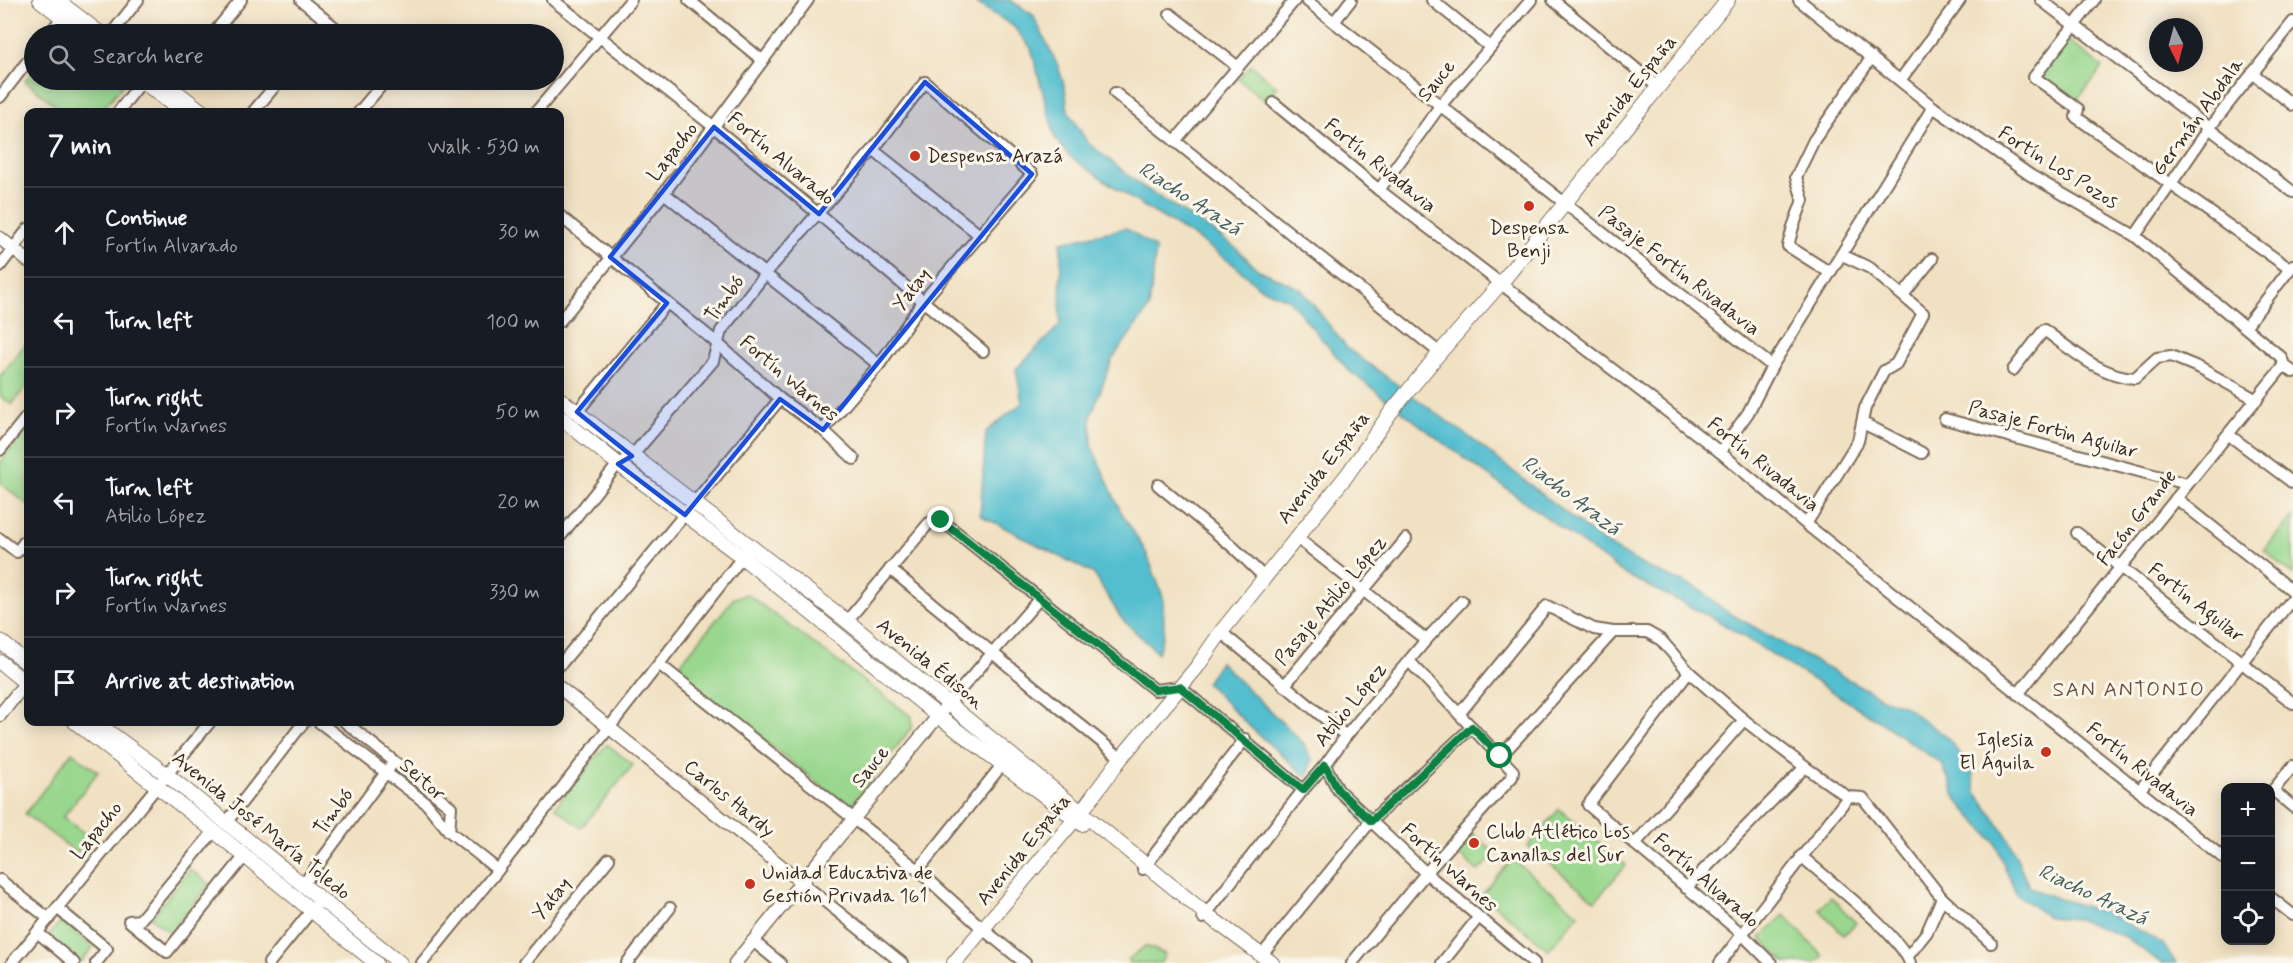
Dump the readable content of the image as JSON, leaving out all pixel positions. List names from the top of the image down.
{
  "streets": {
    "main road": ["Avenida España", "Avenida Édison", "Avenida José María Toledo"],
    "street": [
      "Sauce",
      "Germán Abdala",
      "Lapacho",
      "Fortín Alvarado",
      "Fortín Rivadavia",
      "Fortín Los Pozos",
      "Pasaje Fortín Rivadavia",
      "Yatay",
      "Timbó",
      "Fortín Warnes",
      "Pasaje Fortin Aguilar",
      "Facón Grande",
      "Pasaje Atilio López",
      "Fortín Aguilar",
      "Atilio López",
      "Seitor",
      "Carlos Hardy"
    ]
  },
  "crossings": [
    ["Sauce", "Fortín Rivadavia"],
    ["Sauce", "Pasaje Fortín Rivadavia"],
    ["Sauce", "Avenida Édison"],
    ["Sauce", "Carlos Hardy"],
    ["Avenida España", "Fortín Rivadavia"],
    ["Avenida España", "Pasaje Fortín Rivadavia"],
    ["Avenida España", "Avenida Édison"],
    ["Germán Abdala", "Fortín Los Pozos"],
    ["Lapacho", "Fortín Alvarado"],
    ["Lapacho", "Fortín Warnes"],
    ["Lapacho", "Avenida José María Toledo"],
    ["Fortín Alvarado", "Yatay"],
    ["Fortín Alvarado", "Timbó"],
    ["Fortín Rivadavia", "Facón Grande"],
    ["Fortín Los Pozos", "Facón Grande"],
    ["Yatay", "Timbó"],
    ["Yatay", "Fortín Warnes"],
    ["Timbó", "Fortín Warnes"],
    ["Timbó", "Avenida Édison"],
    ["Timbó", "Seitor"],
    ["Timbó", "Avenida José María Toledo"],
    ["Fortín Warnes", "Atilio López"],
    ["Pasaje Fortin Aguilar", "Facón Grande"],
    ["Facón Grande", "Fortín Aguilar"],
    ["Avenida Édison", "Atilio López"]
  ],
  "districts": ["SAN ANTONIO"],
  "water": ["Riacho Arazá"],
  "places": [
    "Despensa Arazá",
    "Despensa Benji",
    "Iglesia El Águila",
    "Club Atlético Los Canallas del Sur",
    "Unidad Educativa de Gestión Privada 161"
  ],
  "north": "bottom",
  "page": {
    "search": "Search here",
    "heading": ["7 min", "Walk · 530 m"],
    "list": [
      ["Continue", "Fortín Alvarado", "30 m"],
      ["Turn left", "100 m"],
      ["Turn right", "Fortín Warnes", "50 m"],
      ["Turn left", "Atilio López", "20 m"],
      ["Turn right", "Fortín Warnes", "330 m"],
      "Arrive at destination"
    ],
    "map_buttons": ["+", "−"]
  }
}
